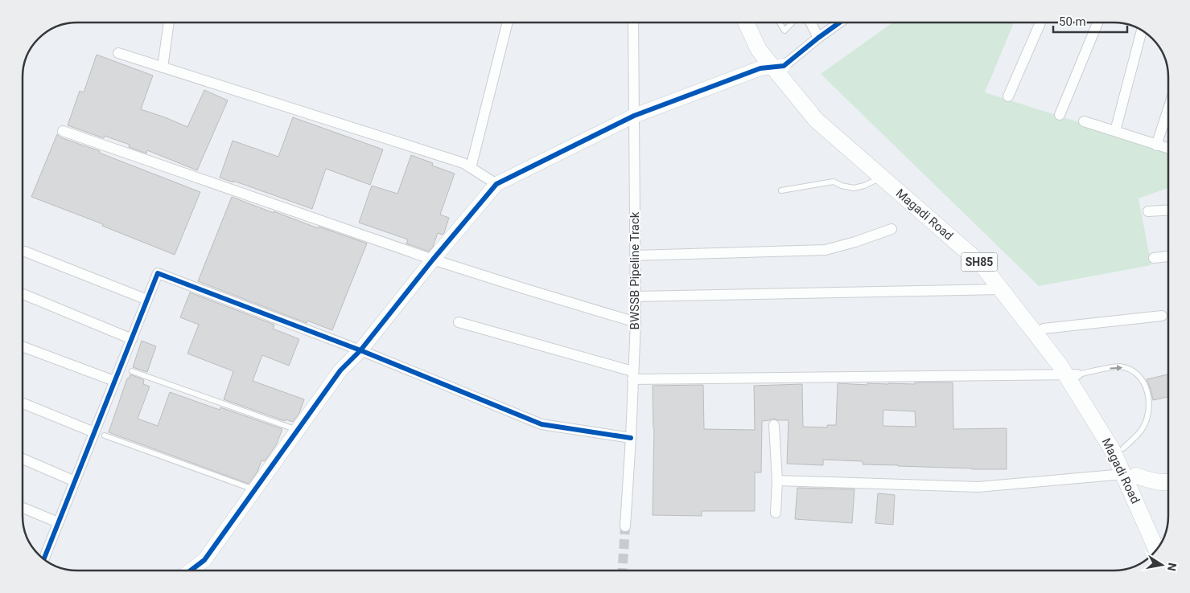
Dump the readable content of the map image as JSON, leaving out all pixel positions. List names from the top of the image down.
{
  "streets": {
    "main road": ["Magadi Road", "SH85"],
    "street": ["BWSSB Pipeline Track"]
  },
  "scale_bar": "50 m",
  "north": "right"
}
